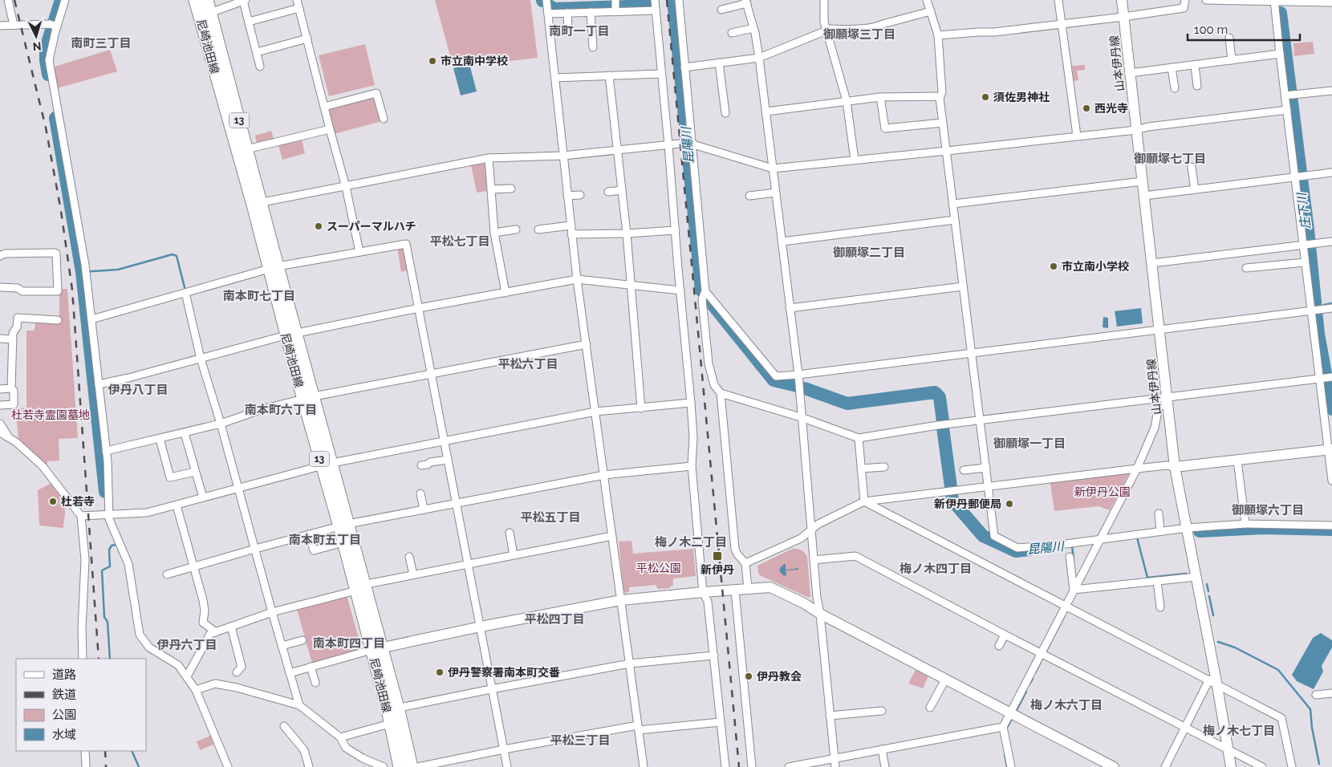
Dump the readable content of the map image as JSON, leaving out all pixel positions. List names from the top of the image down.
{
  "streets": {
    "main road": ["尼崎池田線", "13"],
    "street": ["山本伊丹線"]
  },
  "districts": [
    "南町一丁目",
    "御願塚三丁目",
    "南町三丁目",
    "御願塚七丁目",
    "平松七丁目",
    "御願塚二丁目",
    "南本町七丁目",
    "平松六丁目",
    "伊丹八丁目",
    "南本町六丁目",
    "御願塚一丁目",
    "御願塚六丁目",
    "平松五丁目",
    "南本町五丁目",
    "梅ノ木二丁目",
    "梅ノ木四丁目",
    "平松四丁目",
    "南本町四丁目",
    "伊丹六丁目",
    "梅ノ木六丁目",
    "梅ノ木七丁目",
    "平松三丁目"
  ],
  "water": ["昆陽川", "庄下川"],
  "parks": ["杜若寺霊園墓地", "新伊丹公園", "平松公園"],
  "places": {
    "other": [
      "市立南中学校",
      "須佐男神社",
      "西光寺",
      "スーパーマルハチ",
      "市立南小学校",
      "杜若寺",
      "新伊丹郵便局",
      "伊丹警察署南本町交番",
      "伊丹教会"
    ],
    "transit": ["新伊丹"]
  },
  "legend": [
    "道路",
    "鉄道",
    "公園",
    "水域"
  ],
  "scale_bar": "100 m",
  "north": "bottom"
}
